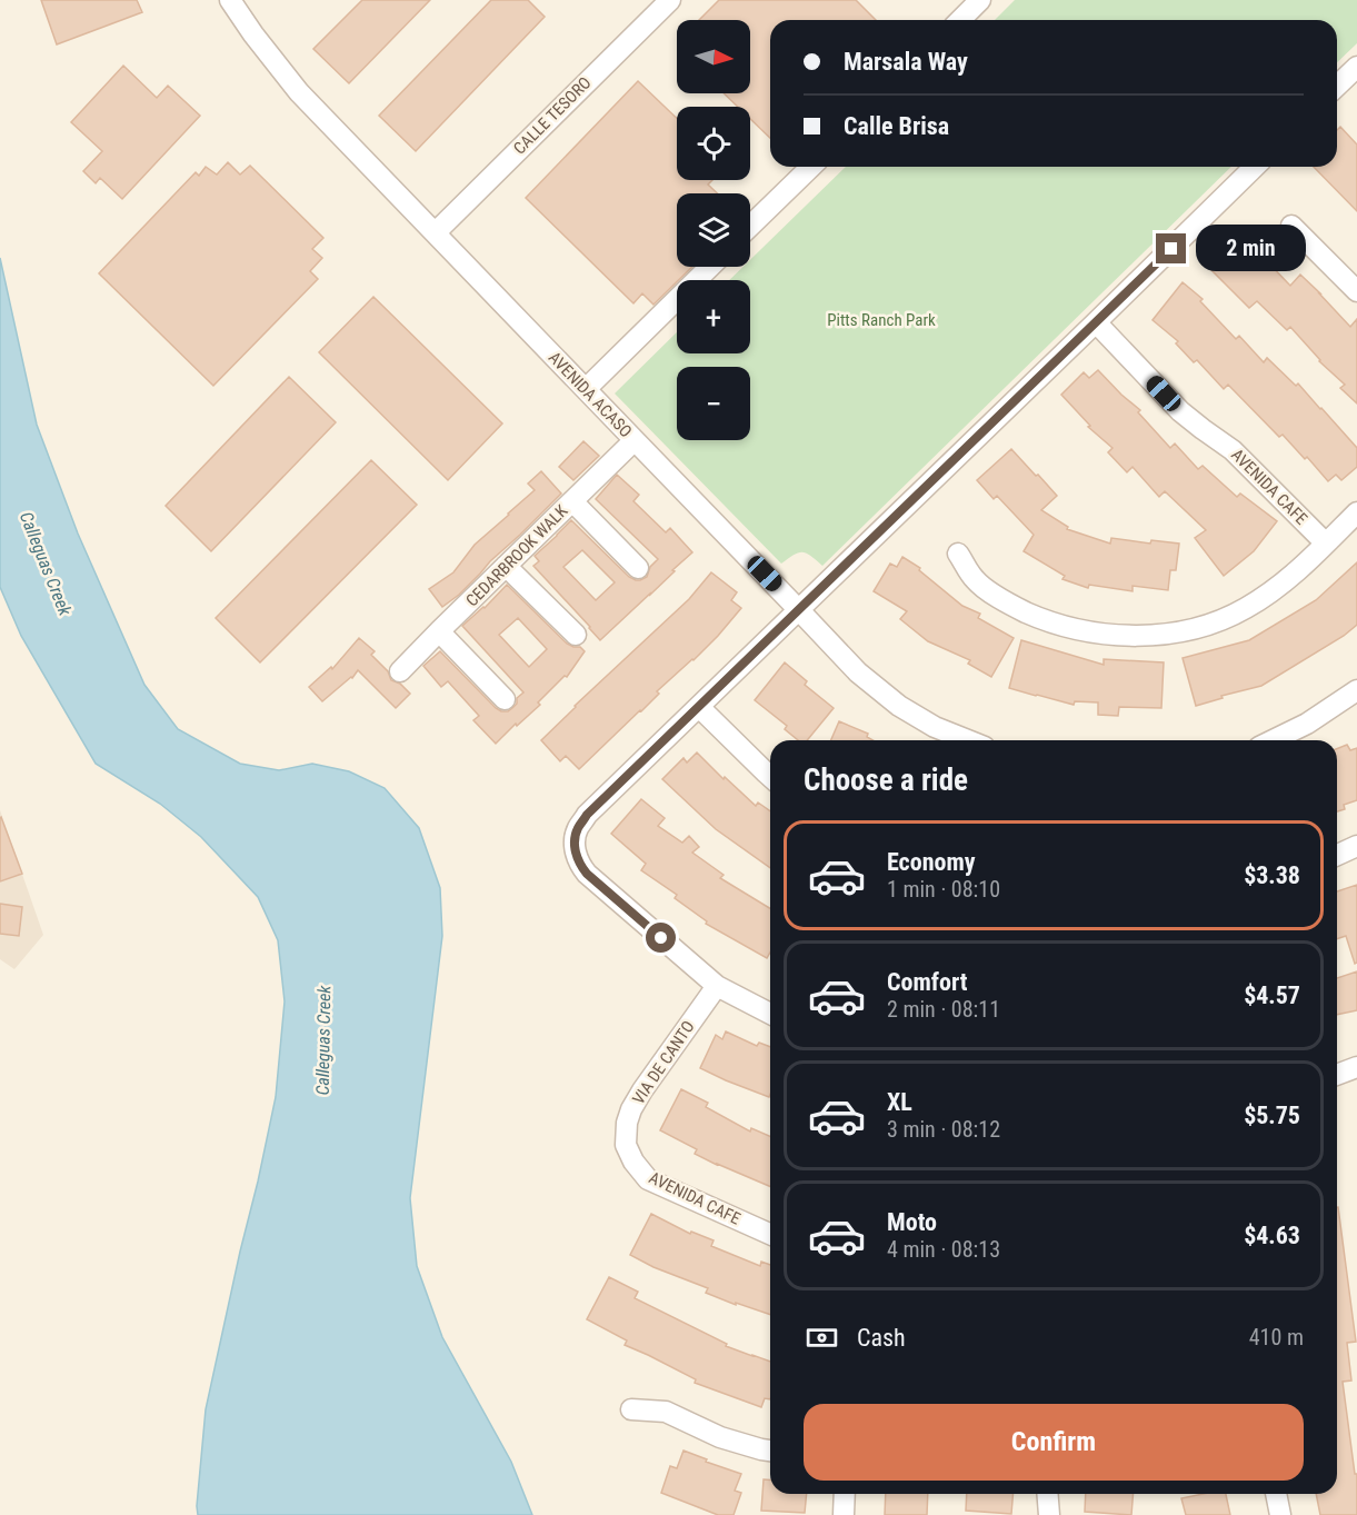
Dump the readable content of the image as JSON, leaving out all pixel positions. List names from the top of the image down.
{
  "streets": {
    "street": [
      "CALLE TESORO",
      "AVENIDA ACASO",
      "AVENIDA CAFE",
      "CEDARBROOK WALK",
      "VIA DE CANTO"
    ]
  },
  "crossings": [
    ["CALLE TESORO", "AVENIDA ACASO"],
    ["AVENIDA ACASO", "CEDARBROOK WALK"],
    ["AVENIDA CAFE", "VIA DE CANTO"]
  ],
  "water": ["Calleguas Creek"],
  "parks": ["Pitts Ranch Park"],
  "north": "right",
  "page": {
    "map_buttons": ["+", "−"],
    "banner": ["Marsala Way", "Calle Brisa"],
    "bubble": "2 min",
    "heading": "Choose a ride",
    "list": [
      {
        "name": "Economy",
        "note": "1 min · 08:10",
        "value": "$3.38"
      },
      {
        "name": "Comfort",
        "note": "2 min · 08:11",
        "value": "$4.57"
      },
      {
        "name": "XL",
        "note": "3 min · 08:12",
        "value": "$5.75"
      },
      {
        "name": "Moto",
        "note": "4 min · 08:13",
        "value": "$4.63"
      }
    ],
    "pay": ["Cash", "410 m"],
    "buttons": "Confirm"
  }
}
